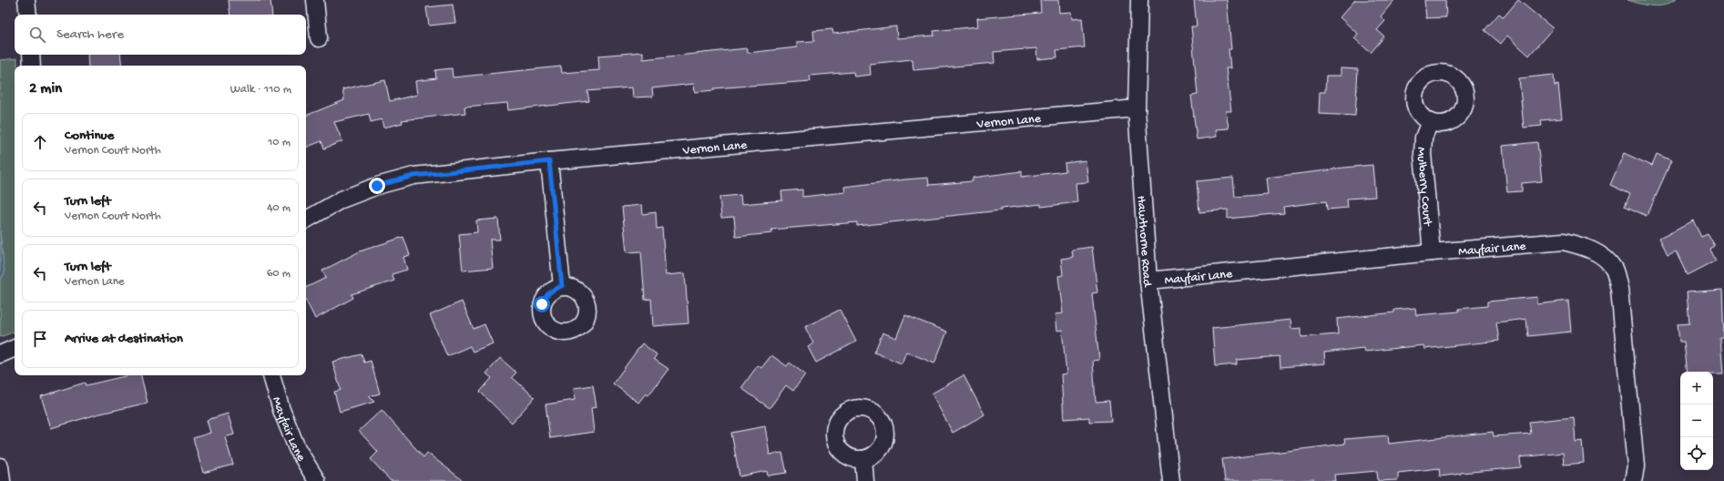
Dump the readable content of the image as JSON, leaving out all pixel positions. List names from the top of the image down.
{
  "streets": {
    "street": [
      "Vernon Lane",
      "Mulberry Court",
      "Hawthorne Road",
      "Mayfair Lane"
    ]
  },
  "crossings": [
    ["Vernon Lane", "Hawthorne Road"],
    ["Mulberry Court", "Mayfair Lane"],
    ["Hawthorne Road", "Mayfair Lane"]
  ],
  "page": {
    "search": "Search here",
    "heading": ["2 min", "Walk · 110 m"],
    "list": [
      ["Continue", "Vernon Court North", "10 m"],
      ["Turn left", "Vernon Court North", "40 m"],
      ["Turn left", "Vernon Lane", "60 m"],
      "Arrive at destination"
    ],
    "map_buttons": ["+", "−"]
  }
}
